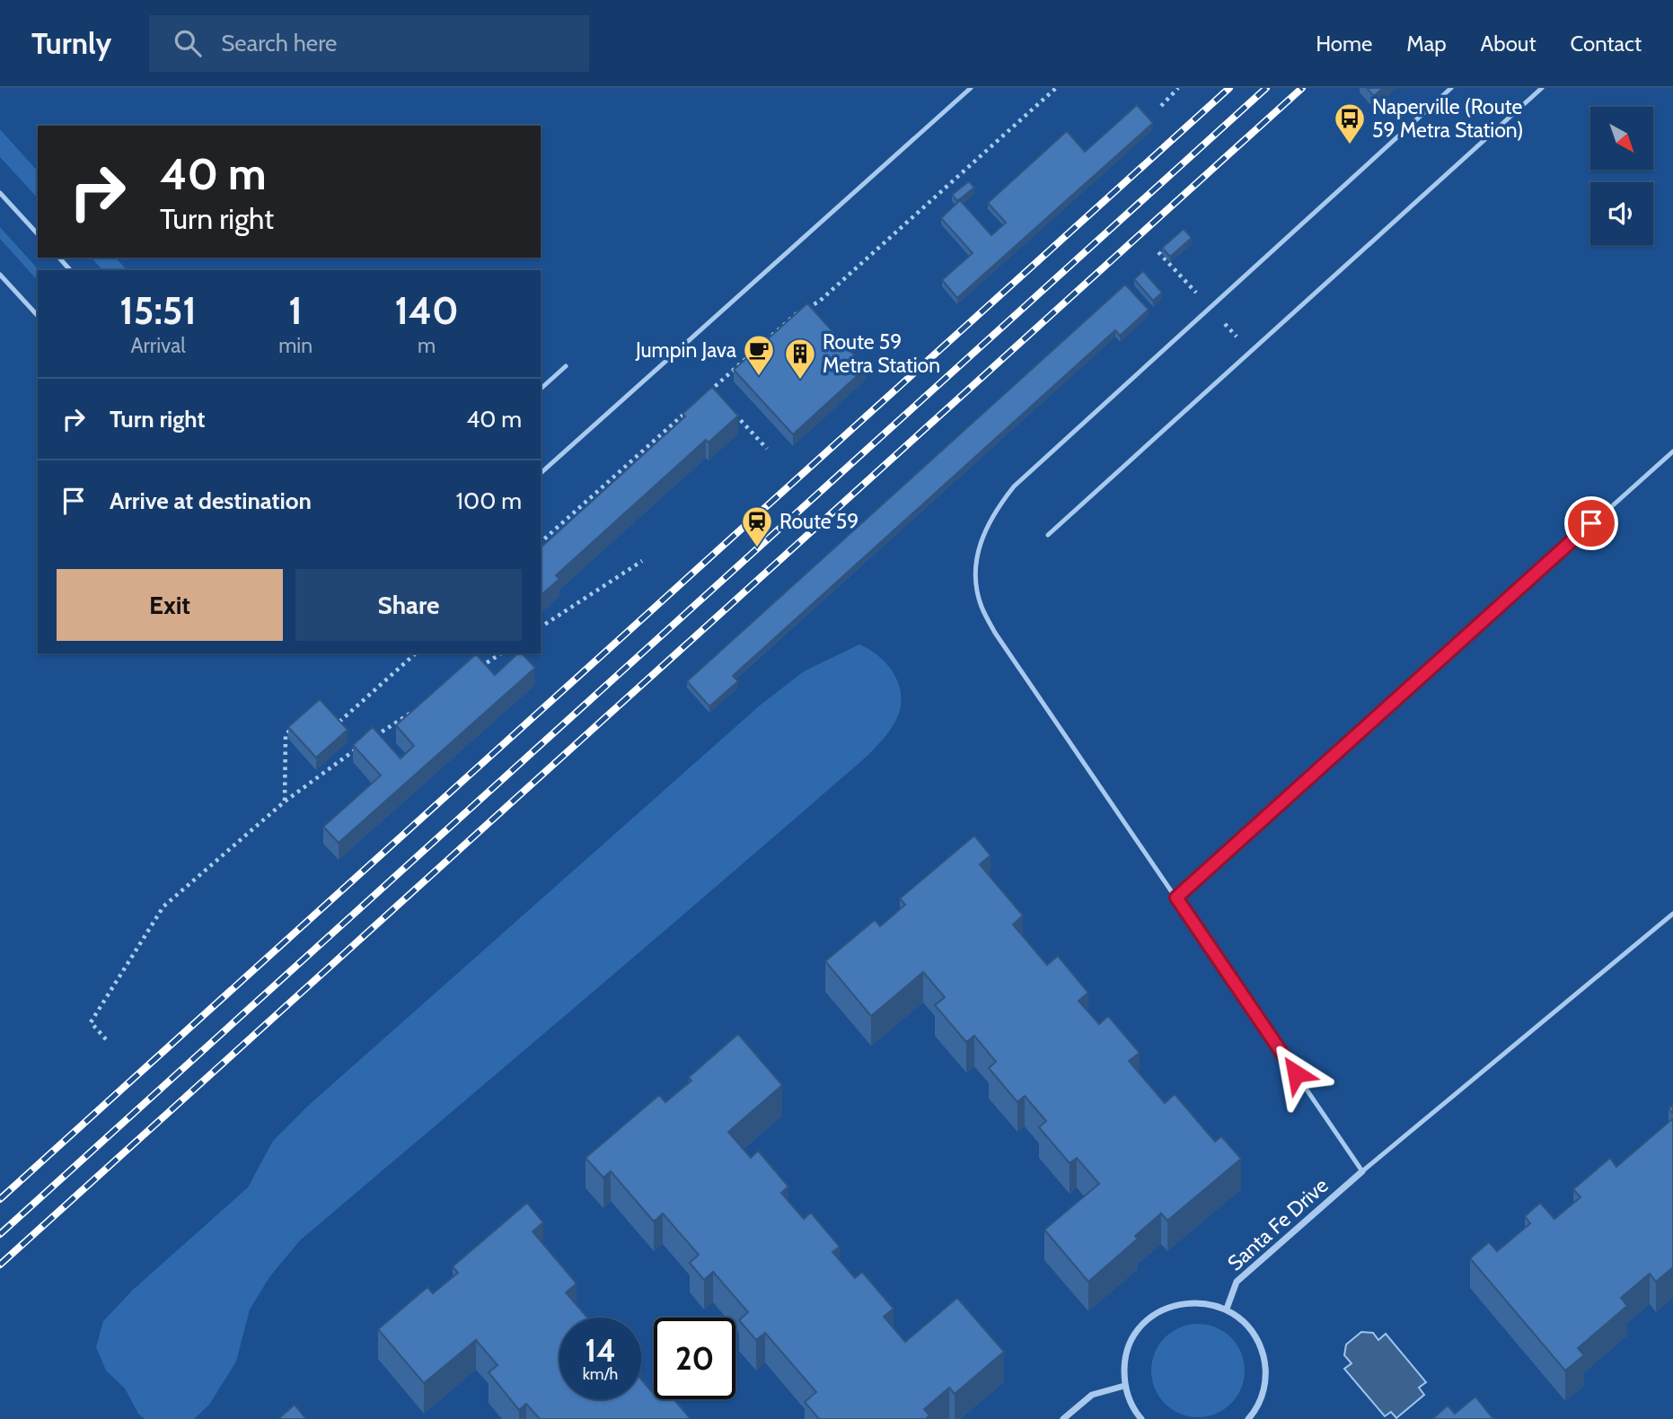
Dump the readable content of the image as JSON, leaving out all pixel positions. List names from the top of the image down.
{
  "streets": {
    "street": ["Santa Fe Drive"]
  },
  "places": {
    "bus stop": ["Naperville (Route 59 Metra Station)"],
    "cafe": ["Jumpin Java"],
    "building": ["Route 59 Metra Station"],
    "station": ["Route 59"]
  },
  "north": "bottom right",
  "page": {
    "header": "Turnly",
    "search": "Search here",
    "nav": [
      "Home",
      "Map",
      "About",
      "Contact"
    ],
    "turn": ["40 m", "Turn right"],
    "eta": [
      "15:51",
      "Arrival",
      "1",
      "min",
      "140",
      "m"
    ],
    "list": [
      {
        "name": "Turn right",
        "value": "40 m"
      },
      {
        "name": "Arrive at destination",
        "value": "100 m"
      }
    ],
    "buttons": ["Exit", "Share"],
    "speed": "14 km/h",
    "limit": "20"
  }
}
